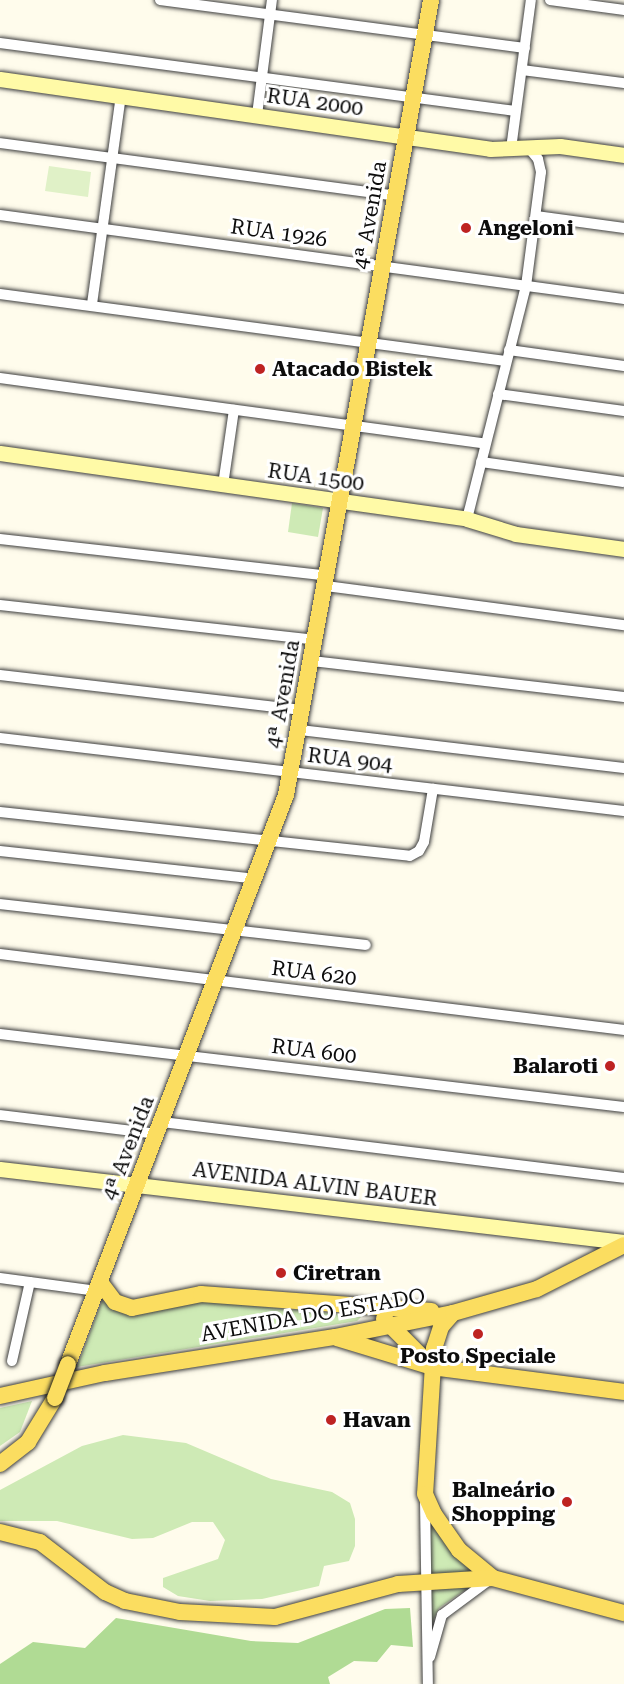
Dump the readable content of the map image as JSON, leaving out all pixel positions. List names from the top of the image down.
{
  "streets": {
    "main road": [
      "RUA 2000",
      "4ª Avenida",
      "RUA 1500",
      "AVENIDA ALVIN BAUER",
      "AVENIDA DO ESTADO"
    ],
    "street": [
      "RUA 1926",
      "RUA 904",
      "RUA 620",
      "RUA 600"
    ]
  },
  "crossings": [
    ["RUA 2000", "4ª Avenida"],
    ["4ª Avenida", "RUA 1926"],
    ["4ª Avenida", "RUA 1500"],
    ["4ª Avenida", "RUA 904"],
    ["4ª Avenida", "RUA 620"],
    ["4ª Avenida", "RUA 600"],
    ["4ª Avenida", "AVENIDA ALVIN BAUER"],
    ["AVENIDA ALVIN BAUER", "AVENIDA DO ESTADO"]
  ],
  "places": [
    "Angeloni",
    "Atacado Bistek",
    "Balaroti",
    "Ciretran",
    "Posto Speciale",
    "Havan",
    "Balneário Shopping"
  ]
}
